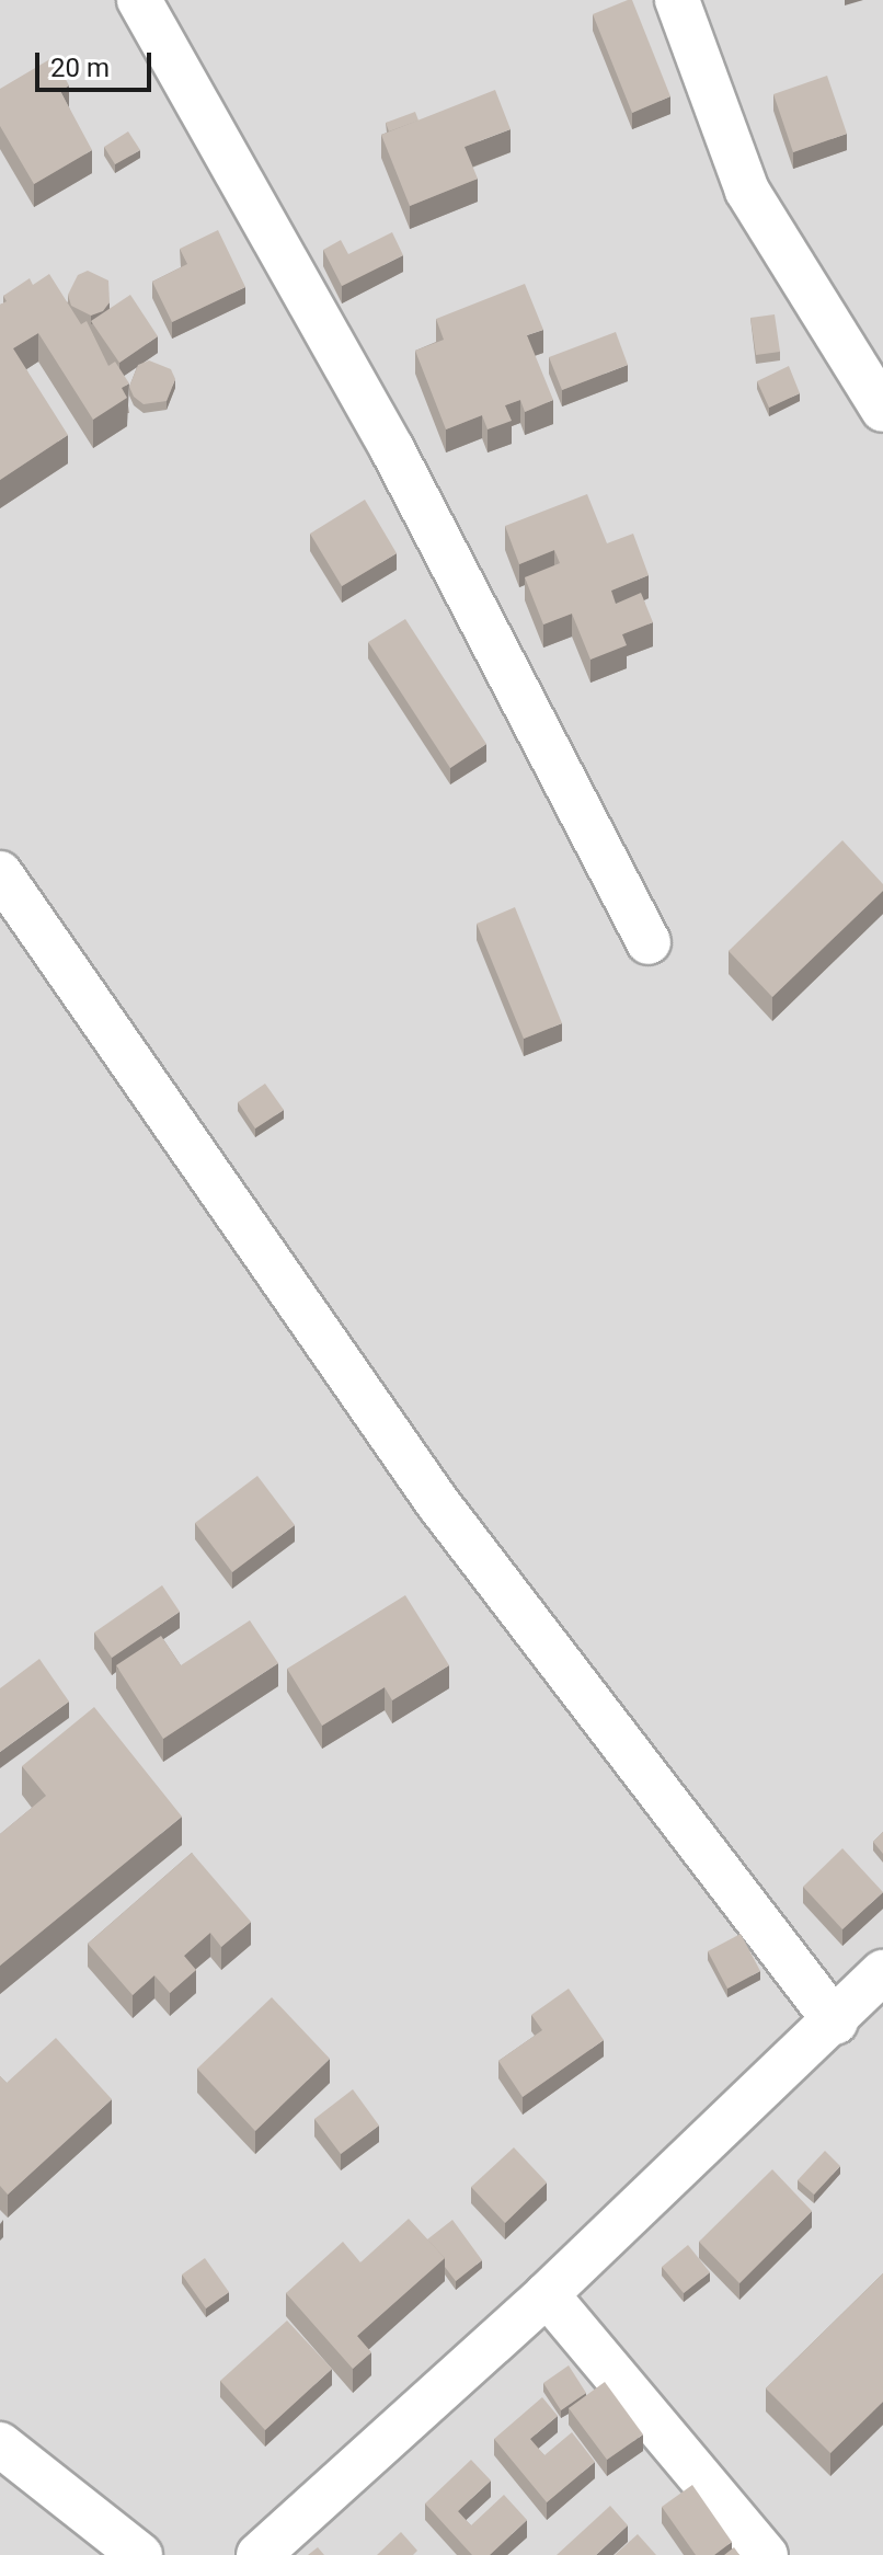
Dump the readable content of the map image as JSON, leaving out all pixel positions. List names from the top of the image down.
{
  "scale_bar": "20 m"
}
